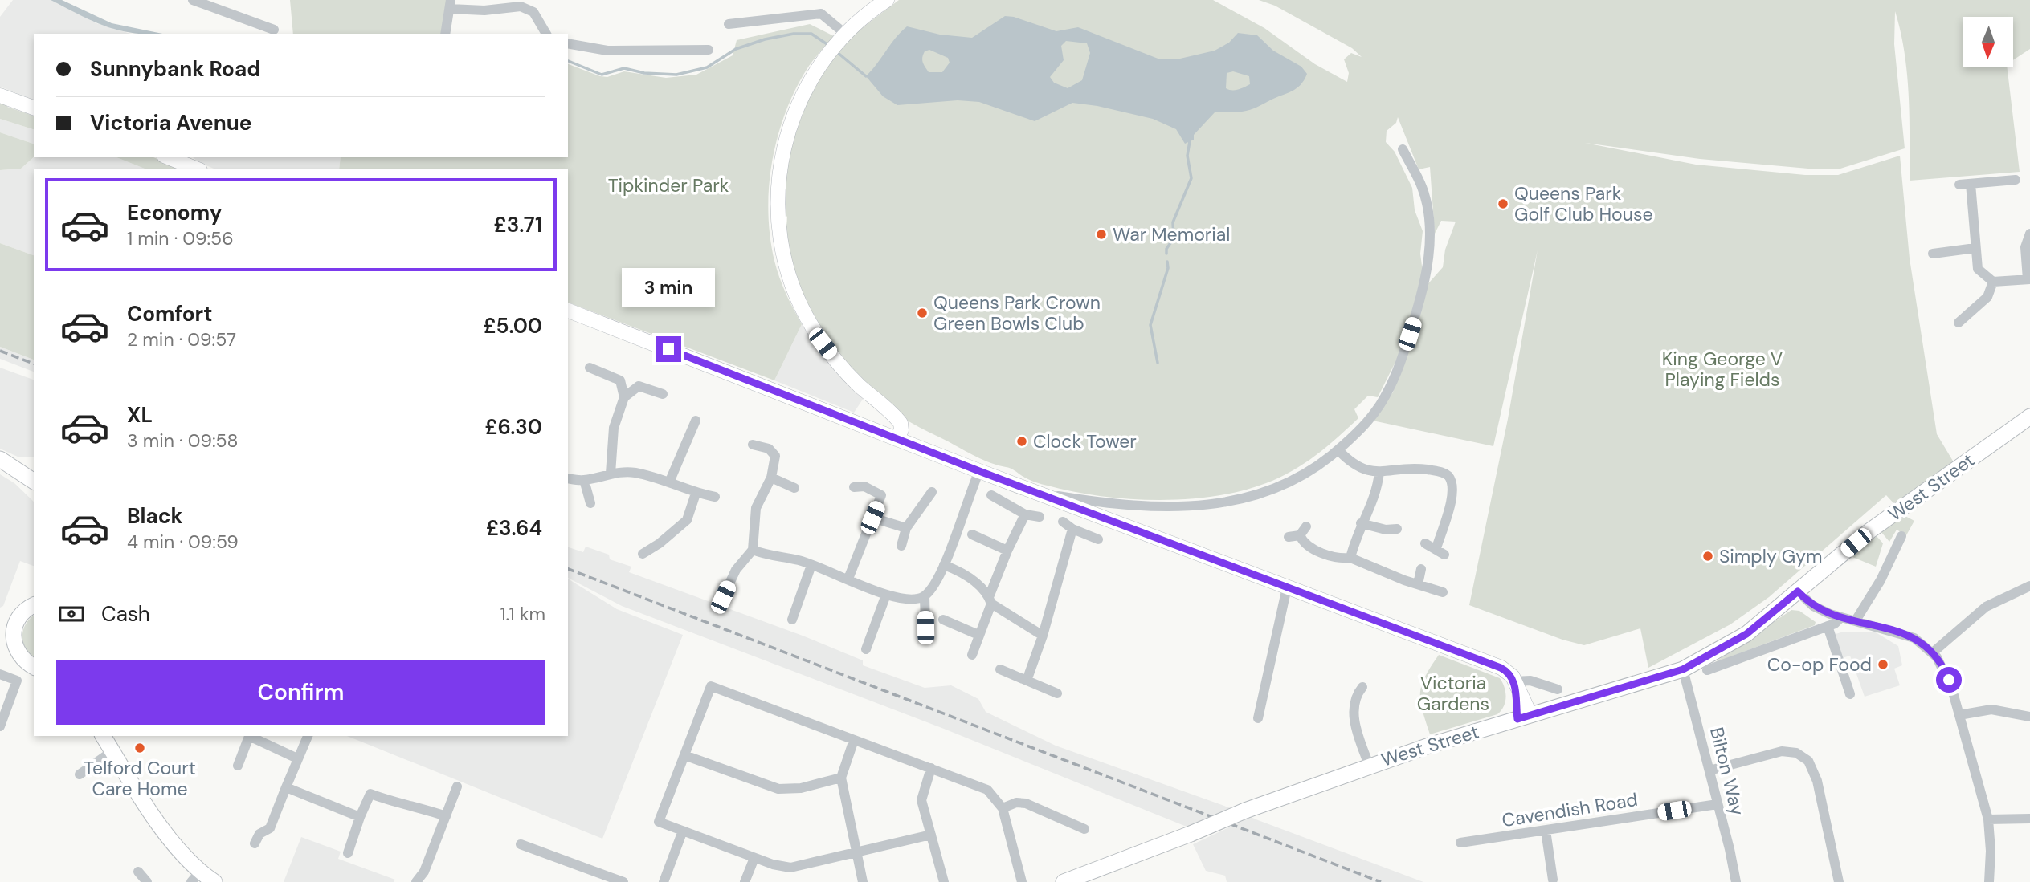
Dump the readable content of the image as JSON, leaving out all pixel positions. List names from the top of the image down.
{
  "streets": {
    "main road": ["West Street"],
    "street": ["Bilton Way", "Cavendish Road"]
  },
  "crossings": [
    ["West Street", "Bilton Way"],
    ["Bilton Way", "Cavendish Road"]
  ],
  "parks": ["Tipkinder Park", "King George V Playing Fields", "Victoria Gardens"],
  "places": [
    "Queens Park Golf Club House",
    "War Memorial",
    "Queens Park Crown Green Bowls Club",
    "Clock Tower",
    "Simply Gym",
    "Co-op Food",
    "Telford Court Care Home"
  ],
  "north": "bottom",
  "page": {
    "banner": ["Sunnybank Road", "Victoria Avenue"],
    "list": [
      {
        "name": "Economy",
        "note": "1 min · 09:56",
        "value": "£3.71"
      },
      {
        "name": "Comfort",
        "note": "2 min · 09:57",
        "value": "£5.00"
      },
      {
        "name": "XL",
        "note": "3 min · 09:58",
        "value": "£6.30"
      },
      {
        "name": "Black",
        "note": "4 min · 09:59",
        "value": "£3.64"
      }
    ],
    "bubble": "3 min",
    "pay": ["Cash", "1.1 km"],
    "buttons": "Confirm"
  }
}
